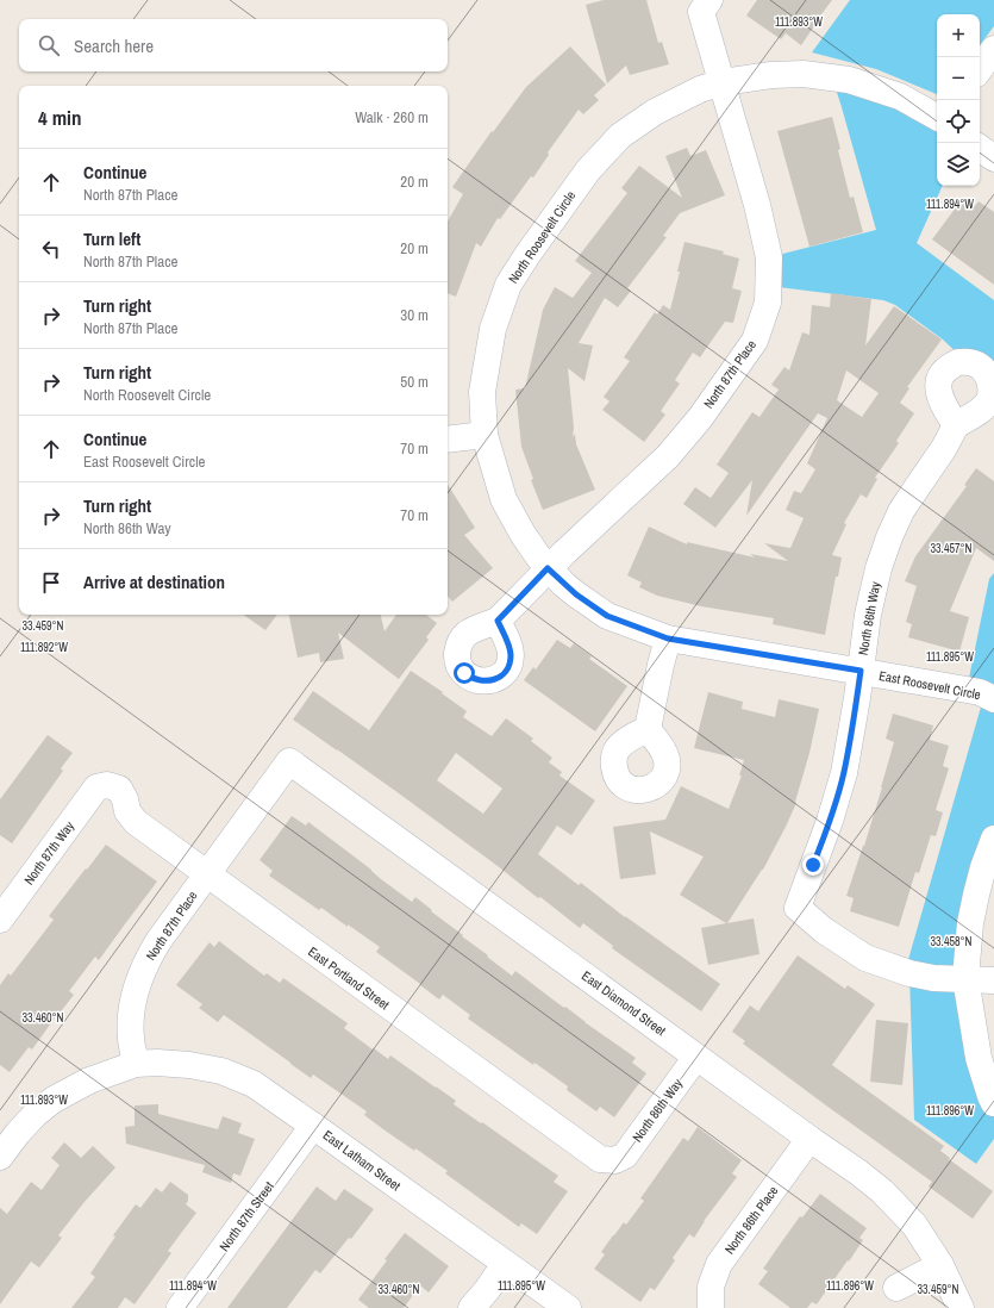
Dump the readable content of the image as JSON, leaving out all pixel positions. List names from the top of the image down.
{
  "streets": {
    "street": [
      "North Roosevelt Circle",
      "North 87th Place",
      "North 86th Way",
      "East Roosevelt Circle",
      "North 87th Way",
      "East Portland Street",
      "East Diamond Street",
      "East Latham Street",
      "North 87th Street",
      "North 86th Place"
    ]
  },
  "crossings": [
    ["North Roosevelt Circle", "North 87th Place"],
    ["North Roosevelt Circle", "East Roosevelt Circle"],
    ["North 87th Place", "East Portland Street"],
    ["North 87th Place", "East Diamond Street"],
    ["North 87th Place", "East Latham Street"],
    ["North 86th Way", "East Roosevelt Circle"],
    ["North 86th Way", "East Portland Street"],
    ["North 86th Way", "East Diamond Street"],
    ["North 87th Way", "East Portland Street"],
    ["East Diamond Street", "North 86th Place"],
    ["East Latham Street", "North 87th Street"]
  ],
  "page": {
    "map_buttons": ["+", "−"],
    "search": "Search here",
    "heading": ["4 min", "Walk · 260 m"],
    "list": [
      ["Continue", "North 87th Place", "20 m"],
      ["Turn left", "North 87th Place", "20 m"],
      ["Turn right", "North 87th Place", "30 m"],
      ["Turn right", "North Roosevelt Circle", "50 m"],
      ["Continue", "East Roosevelt Circle", "70 m"],
      ["Turn right", "North 86th Way", "70 m"],
      "Arrive at destination"
    ]
  },
  "coordinates": [
    "111.893°W",
    "111.894°W",
    "33.457°N",
    "33.459°N",
    "111.892°W",
    "111.895°W",
    "33.458°N",
    "33.460°N",
    "111.896°W"
  ]
}
